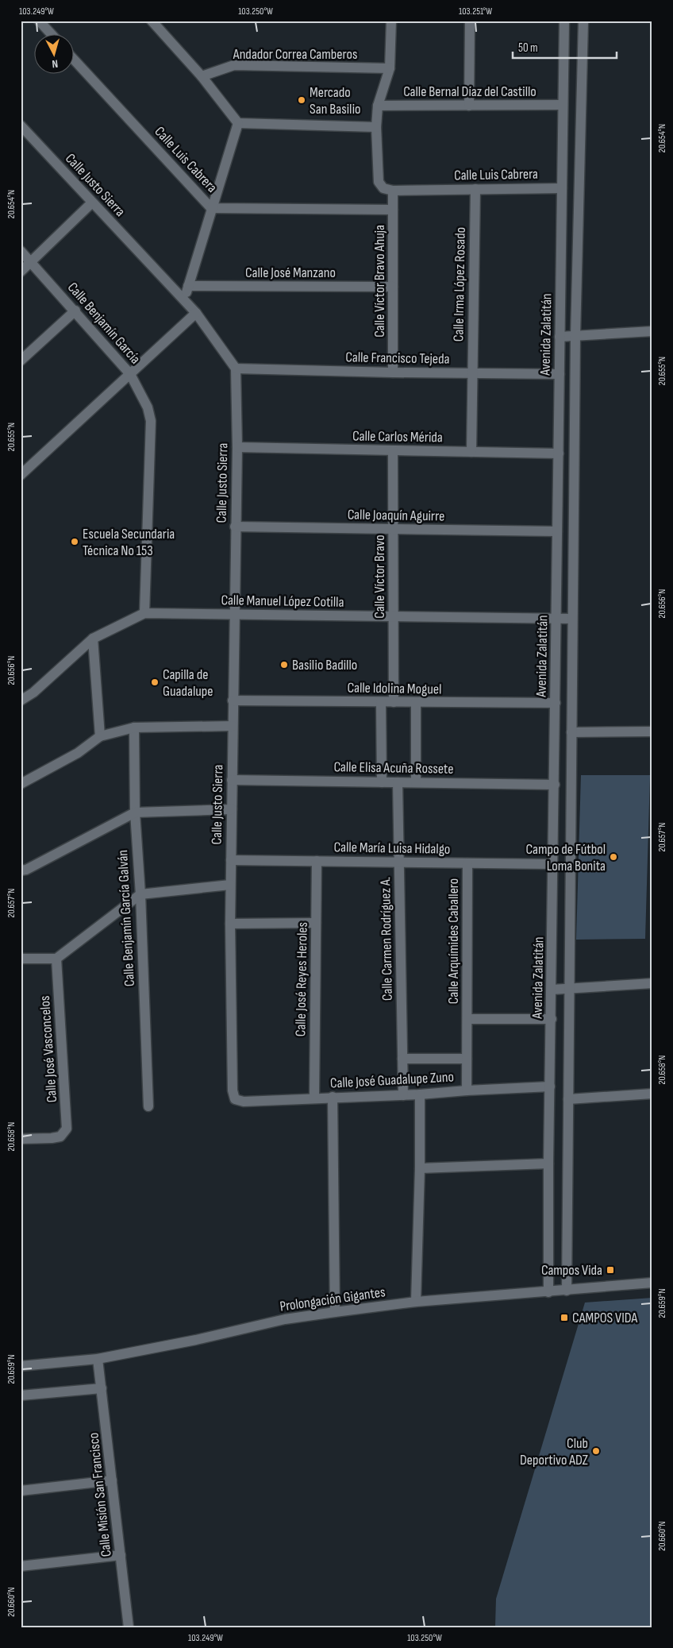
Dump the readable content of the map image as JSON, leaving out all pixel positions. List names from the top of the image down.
{
  "streets": {
    "street": [
      "Andador Correa Camberos",
      "Calle Bernal Díaz del Castillo",
      "Calle Luis Cabrera",
      "Calle Justo Sierra",
      "Calle José Manzano",
      "Calle Víctor Bravo Ahuja",
      "Calle Irma López Rosado",
      "Calle Benjamín García",
      "Avenida Zalatitán",
      "Calle Francisco Tejeda",
      "Calle Carlos Mérida",
      "Calle Joaquín Aguirre",
      "Calle Víctor Bravo",
      "Calle Manuel López Cotilla",
      "Calle Idolina Moguel",
      "Calle Elisa Acuña Rossete",
      "Calle María Luisa Hidalgo",
      "Calle Benjamín García Galván",
      "Calle Carmen Rodríguez A.",
      "Calle Arquímides Caballero",
      "Calle José Reyes Heroles",
      "Calle José Vasconcelos",
      "Calle José Guadalupe Zuno",
      "Prolongación Gigantes",
      "Calle Misión San Francisco"
    ]
  },
  "crossings": [
    ["Andador Correa Camberos", "Calle Víctor Bravo Ahuja"],
    ["Calle Bernal Díaz del Castillo", "Calle Víctor Bravo Ahuja"],
    ["Calle Bernal Díaz del Castillo", "Avenida Zalatitán"],
    ["Calle Luis Cabrera", "Calle Víctor Bravo Ahuja"],
    ["Calle Luis Cabrera", "Calle Irma López Rosado"],
    ["Calle Luis Cabrera", "Avenida Zalatitán"],
    ["Calle Justo Sierra", "Calle Francisco Tejeda"],
    ["Calle Justo Sierra", "Calle Carlos Mérida"],
    ["Calle Justo Sierra", "Calle Joaquín Aguirre"],
    ["Calle Justo Sierra", "Calle Manuel López Cotilla"],
    ["Calle Justo Sierra", "Calle Idolina Moguel"],
    ["Calle Justo Sierra", "Calle Elisa Acuña Rossete"],
    ["Calle Justo Sierra", "Calle María Luisa Hidalgo"],
    ["Calle Justo Sierra", "Calle José Guadalupe Zuno"],
    ["Calle José Manzano", "Calle Víctor Bravo Ahuja"],
    ["Calle Víctor Bravo Ahuja", "Calle Francisco Tejeda"],
    ["Calle Irma López Rosado", "Calle Francisco Tejeda"],
    ["Calle Irma López Rosado", "Calle Carlos Mérida"],
    ["Calle Benjamín García", "Calle Manuel López Cotilla"],
    ["Avenida Zalatitán", "Calle Francisco Tejeda"],
    ["Avenida Zalatitán", "Calle Carlos Mérida"],
    ["Avenida Zalatitán", "Calle Joaquín Aguirre"],
    ["Avenida Zalatitán", "Calle Manuel López Cotilla"],
    ["Avenida Zalatitán", "Calle Idolina Moguel"],
    ["Avenida Zalatitán", "Calle Elisa Acuña Rossete"],
    ["Avenida Zalatitán", "Calle María Luisa Hidalgo"],
    ["Avenida Zalatitán", "Calle Arquímides Caballero"],
    ["Avenida Zalatitán", "Calle José Guadalupe Zuno"],
    ["Avenida Zalatitán", "Prolongación Gigantes"],
    ["Calle Carlos Mérida", "Calle Víctor Bravo"],
    ["Calle Joaquín Aguirre", "Calle Víctor Bravo"],
    ["Calle Víctor Bravo", "Calle Manuel López Cotilla"],
    ["Calle Víctor Bravo", "Calle Idolina Moguel"],
    ["Calle Elisa Acuña Rossete", "Calle Carmen Rodríguez A."],
    ["Calle María Luisa Hidalgo", "Calle Carmen Rodríguez A."],
    ["Calle María Luisa Hidalgo", "Calle Arquímides Caballero"],
    ["Calle María Luisa Hidalgo", "Calle José Reyes Heroles"],
    ["Calle Carmen Rodríguez A.", "Calle José Guadalupe Zuno"],
    ["Calle Arquímides Caballero", "Calle José Guadalupe Zuno"],
    ["Calle José Reyes Heroles", "Calle José Guadalupe Zuno"],
    ["Prolongación Gigantes", "Calle Misión San Francisco"]
  ],
  "places": {
    "other": [
      "Mercado San Basilio",
      "Escuela Secundaria Técnica No 153",
      "Basilio Badillo",
      "Capilla de Guadalupe",
      "Campo de Fútbol Loma Bonita",
      "Club Deportivo ADZ"
    ],
    "transit": ["Campos Vida", "CAMPOS VIDA"]
  },
  "scale_bar": "50 m",
  "north": "bottom",
  "coordinates": [
    "103.249°W",
    "103.250°W",
    "103.251°W",
    "20.654°N",
    "20.655°N",
    "20.656°N",
    "20.657°N",
    "20.658°N",
    "20.659°N",
    "20.660°N"
  ]
}
